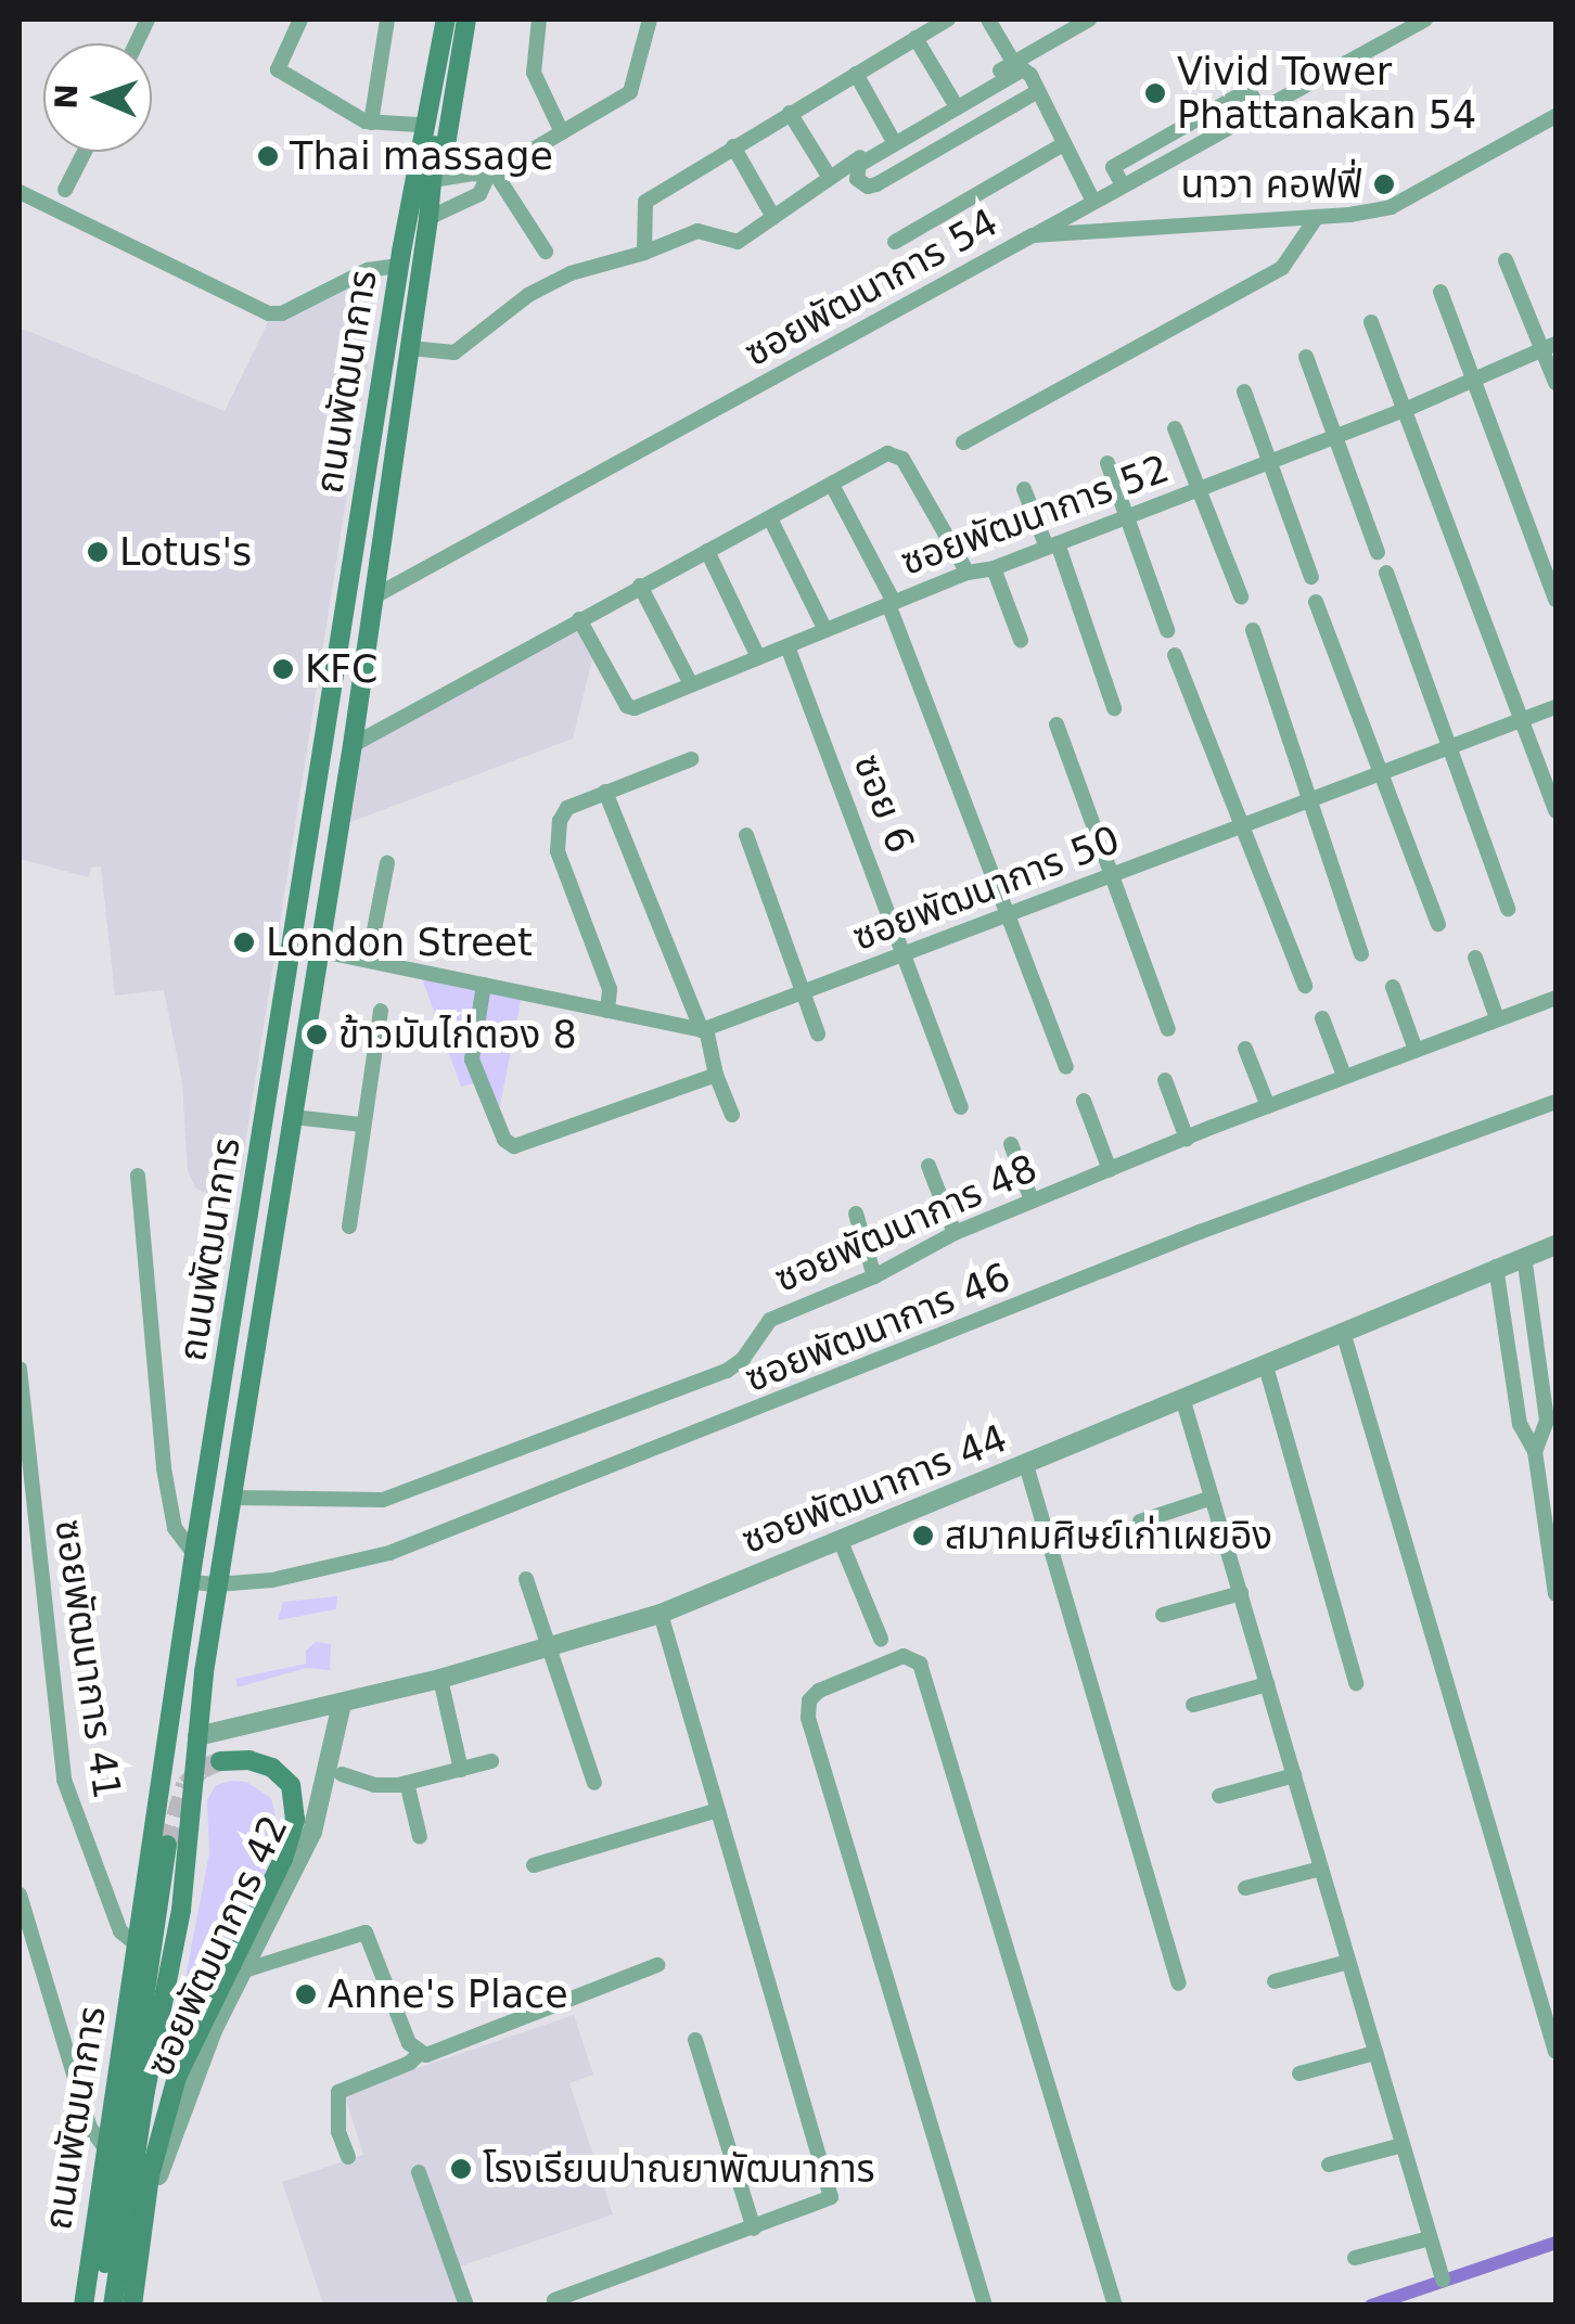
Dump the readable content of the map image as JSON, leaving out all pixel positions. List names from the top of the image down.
{
  "streets": {
    "main road": ["ถนนพัฒนาการ"],
    "street": [
      "ซอยพัฒนาการ 54",
      "ซอยพัฒนาการ 52",
      "ซอย 6",
      "ซอยพัฒนาการ 50",
      "ซอยพัฒนาการ 48",
      "ซอยพัฒนาการ 46",
      "ซอยพัฒนาการ 44",
      "ซอยพัฒนาการ 41",
      "ซอยพัฒนาการ 42"
    ]
  },
  "crossings": [
    ["ซอยพัฒนาการ 54", "ถนนพัฒนาการ"],
    ["ถนนพัฒนาการ", "ซอยพัฒนาการ 48"],
    ["ถนนพัฒนาการ", "ซอยพัฒนาการ 46"],
    ["ถนนพัฒนาการ", "ซอยพัฒนาการ 44"],
    ["ถนนพัฒนาการ", "ซอยพัฒนาการ 41"],
    ["ซอยพัฒนาการ 52", "ซอย 6"],
    ["ซอย 6", "ซอยพัฒนาการ 50"],
    ["ซอยพัฒนาการ 44", "ซอยพัฒนาการ 42"]
  ],
  "places": [
    "Vivid Tower Phattanakan 54",
    "Thai massage",
    "นาวา คอฟฟี่",
    "Lotus's",
    "KFC",
    "London Street",
    "ข้าวมันไก่ตอง 8",
    "สมาคมศิษย์เก่าเผยอิง",
    "Anne's Place",
    "โรงเรียนปาณยาพัฒนาการ"
  ],
  "north": "left"
}
